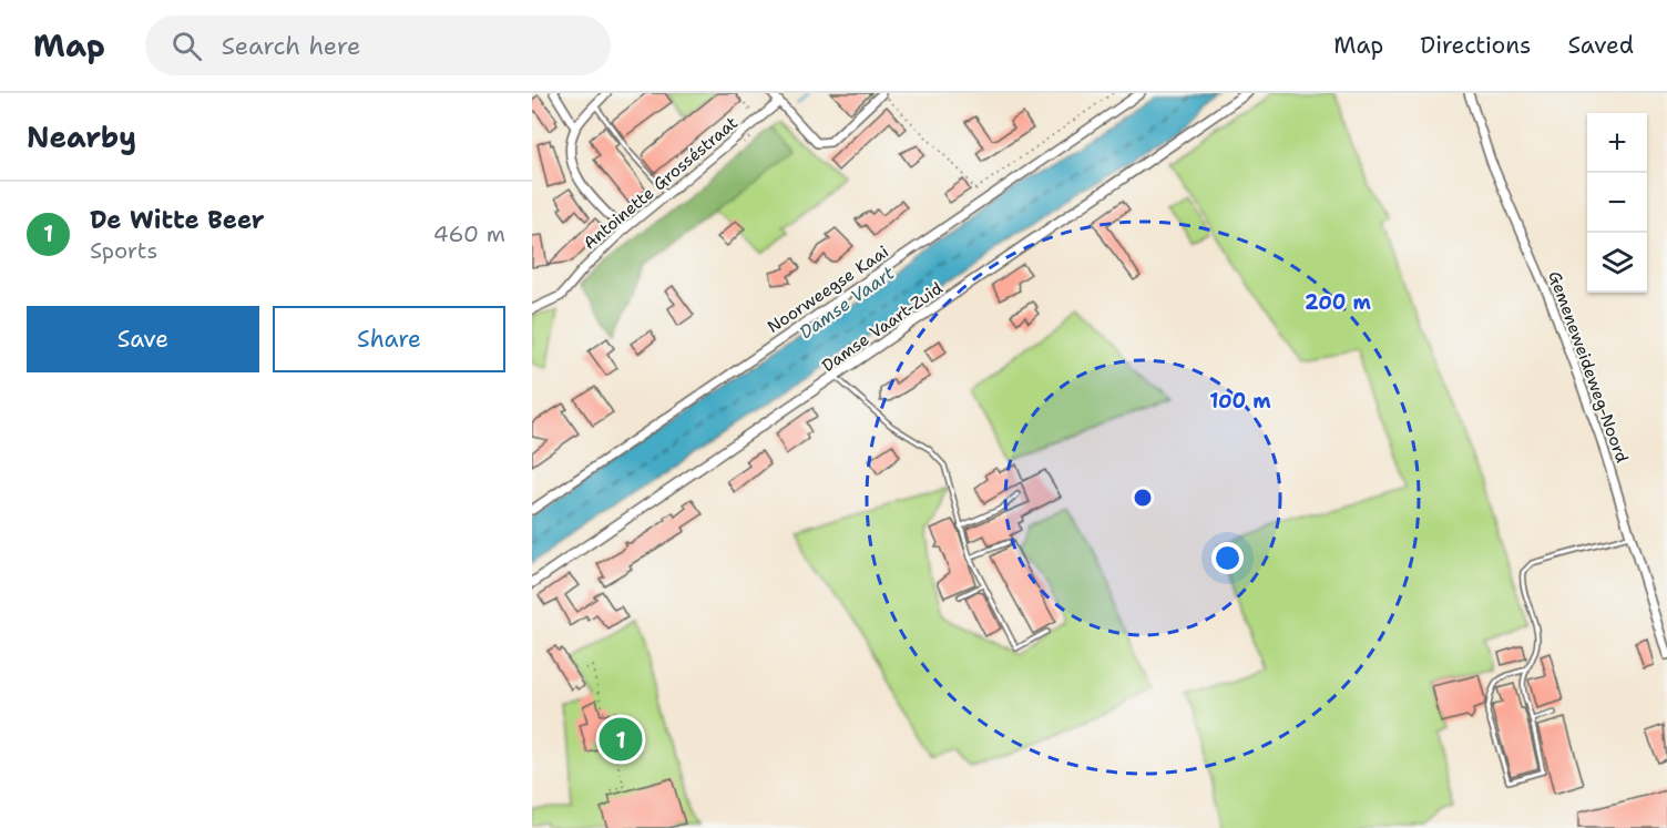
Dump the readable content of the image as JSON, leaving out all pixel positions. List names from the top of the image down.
{
  "streets": {
    "street": [
      "Antoinette Grosséstraat",
      "Noorweegse Kaai",
      "Damse Vaart-Zuid",
      "Gemeneweideweg-Noord"
    ]
  },
  "water": ["Damse Vaart"],
  "page": {
    "header": "Map",
    "search": "Search here",
    "nav": ["Map", "Directions", "Saved"],
    "heading": "Nearby",
    "map_buttons": ["+", "−"],
    "list": [
      {
        "mark": "1",
        "name": "De Witte Beer",
        "note": "Sports",
        "value": "460 m"
      }
    ],
    "buttons": ["Save", "Share"],
    "pins": "1"
  },
  "rings": ["200 m", "100 m"]
}
